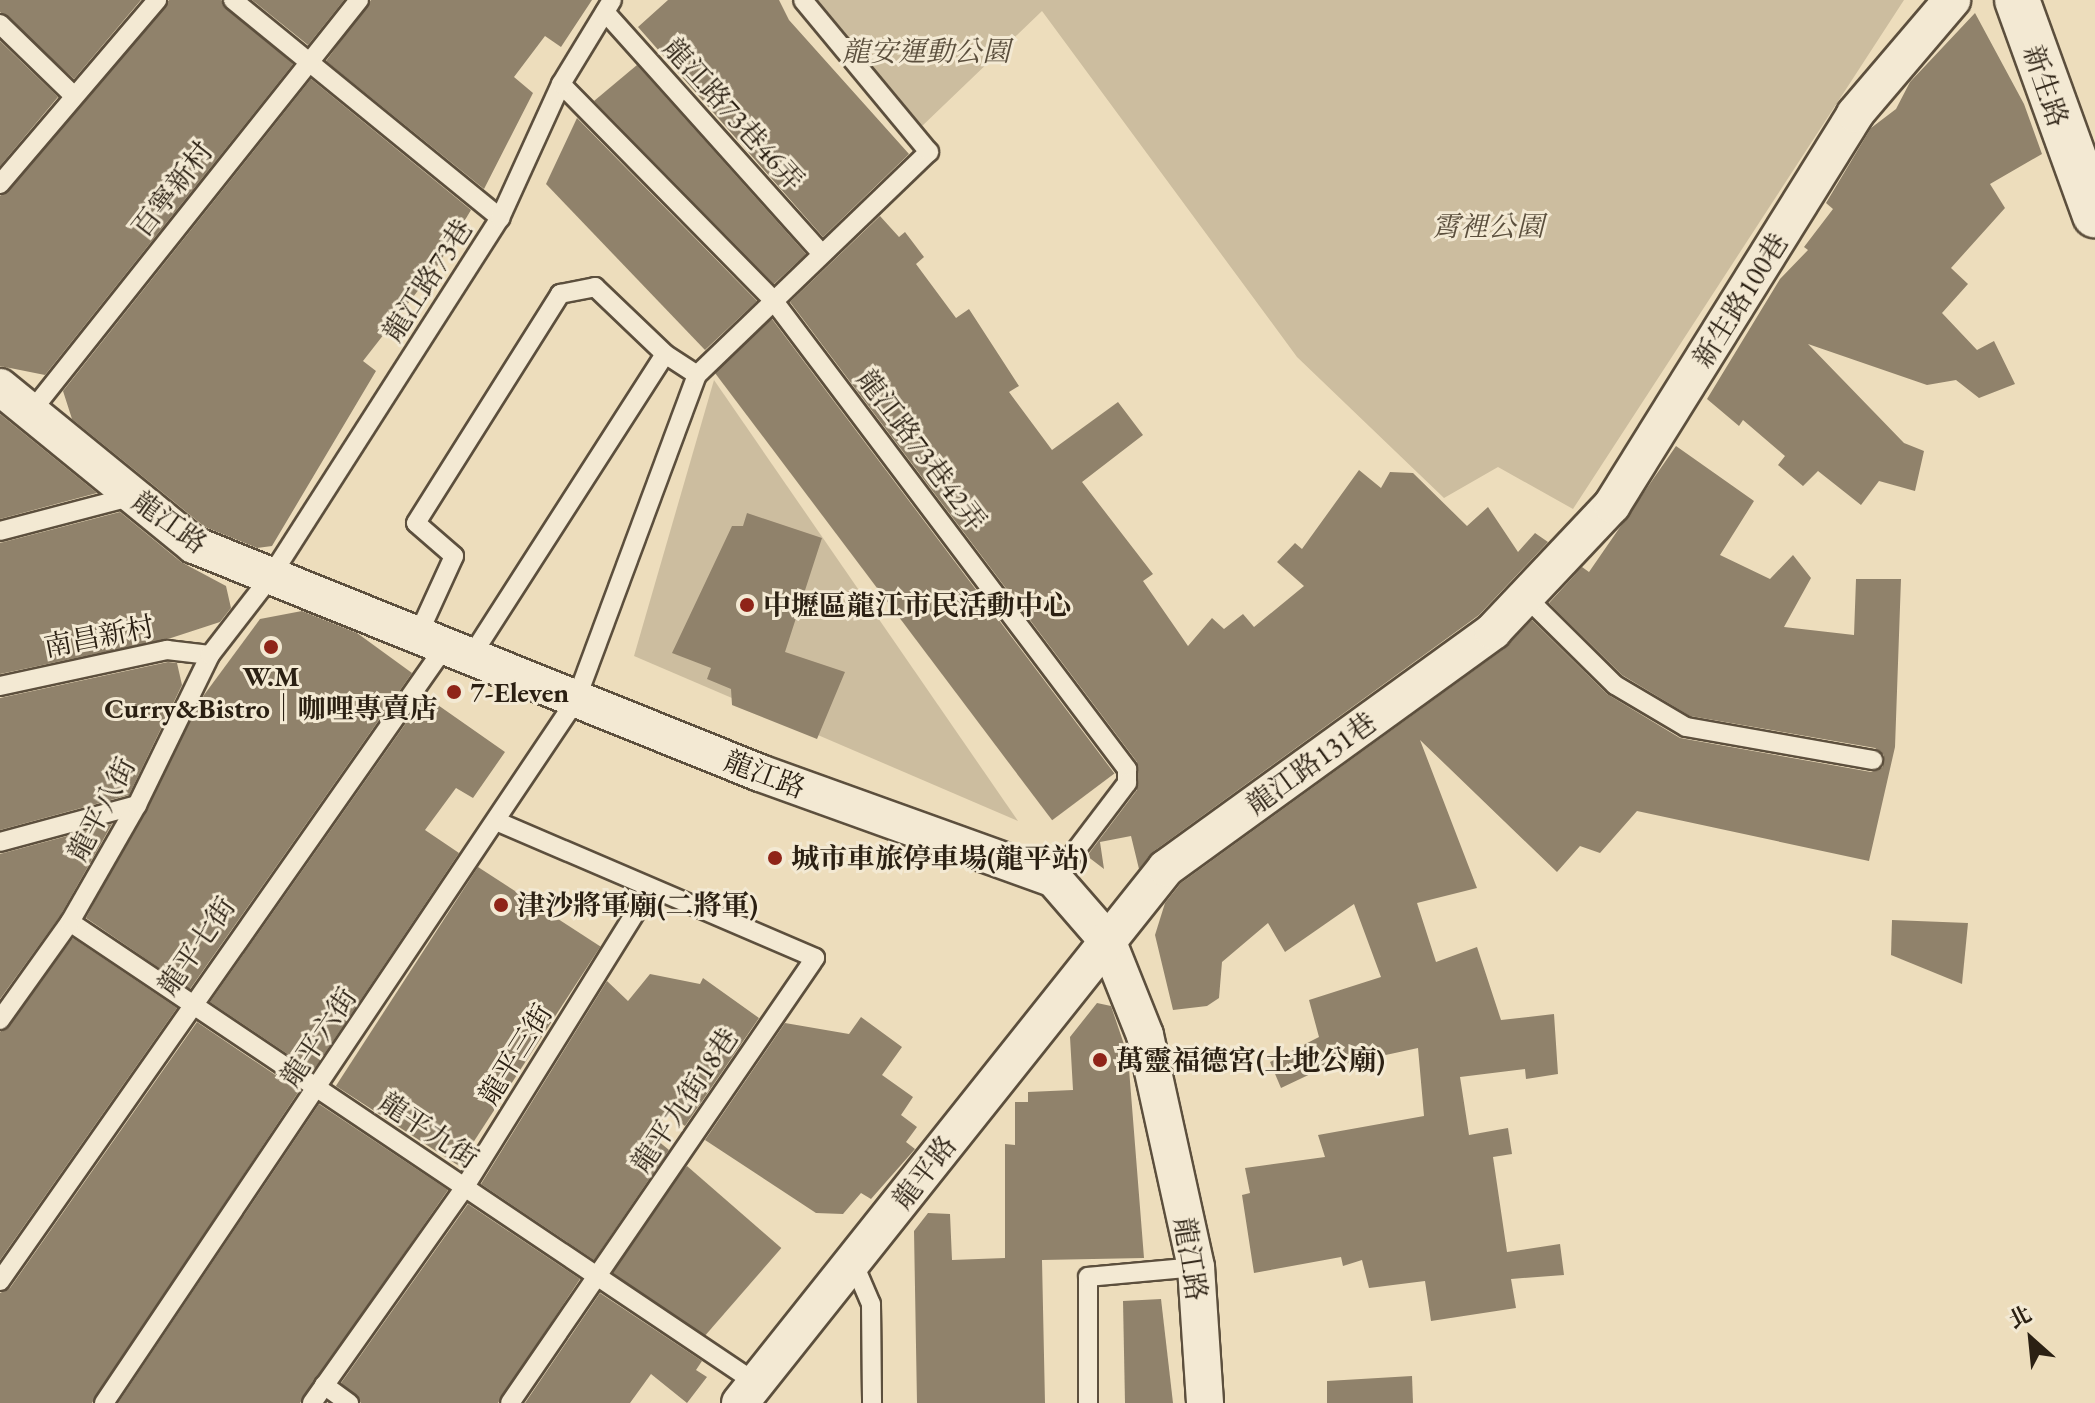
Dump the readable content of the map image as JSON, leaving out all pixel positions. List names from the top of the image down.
{
  "streets": {
    "street": [
      "新生路",
      "新生路100巷",
      "龍江路",
      "龍江路131巷",
      "龍平路"
    ],
    "lane": [
      "龍江路73巷46弄",
      "百寧新村",
      "龍江路73巷",
      "龍江路73巷42弄",
      "南昌新村",
      "龍平八街",
      "龍平七街",
      "龍平六街",
      "龍平三街",
      "龍平九街18巷",
      "龍平九街"
    ]
  },
  "crossings": [
    ["龍江路73巷46弄", "龍江路73巷"],
    ["百寧新村", "龍江路"],
    ["龍江路73巷", "龍江路73巷42弄"],
    ["龍江路73巷", "龍江路"],
    ["龍江路73巷", "龍平八街"],
    ["新生路100巷", "龍江路131巷"],
    ["龍江路73巷42弄", "龍江路"],
    ["龍江路", "龍江路131巷"],
    ["龍江路", "龍平八街"],
    ["龍江路", "龍平七街"],
    ["龍江路", "龍平六街"],
    ["龍江路", "龍平路"],
    ["南昌新村", "龍平八街"],
    ["龍江路131巷", "龍平路"],
    ["龍平八街", "龍平九街"],
    ["龍平七街", "龍平九街"],
    ["龍平六街", "龍平九街"],
    ["龍平三街", "龍平九街18巷"],
    ["龍平三街", "龍平九街"],
    ["龍平九街18巷", "龍平九街"],
    ["龍平九街", "龍平路"]
  ],
  "parks": ["龍安運動公園", "霄裡公園"],
  "places": [
    "中壢區龍江市民活動中心",
    "W.M Curry&Bistro｜咖哩專賣店",
    "7-Eleven",
    "城市車旅停車場(龍平站)",
    "津沙將軍廟(二將軍)",
    "萬靈福德宮(土地公廟)"
  ],
  "north": "top left"
}
